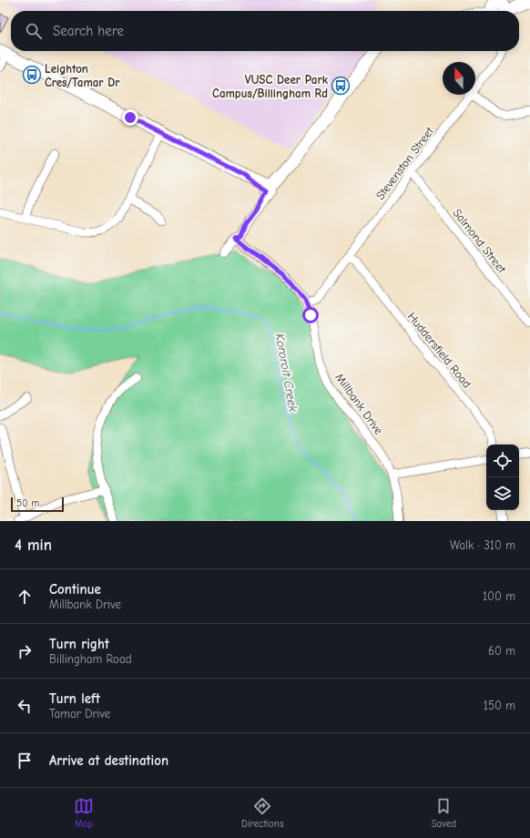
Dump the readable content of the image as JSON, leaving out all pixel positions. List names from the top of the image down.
{
  "streets": {
    "street": [
      "Stevenston Street",
      "Salmond Street",
      "Huddersfield Road",
      "Millbank Drive"
    ]
  },
  "crossings": [
    ["Stevenston Street", "Salmond Street"],
    ["Stevenston Street", "Huddersfield Road"],
    ["Stevenston Street", "Millbank Drive"]
  ],
  "water": ["Kororoit Creek"],
  "places": {
    "bus stop": ["Leighton Cres/Tamar Dr", "VUSC Deer Park Campus/Billingham Rd"]
  },
  "scale_bar": "50 m",
  "north": "top",
  "page": {
    "search": "Search here",
    "scale": "50 m",
    "heading": ["4 min", "Walk · 310 m"],
    "list": [
      ["Continue", "Millbank Drive", "100 m"],
      ["Turn right", "Billingham Road", "60 m"],
      ["Turn left", "Tamar Drive", "150 m"],
      "Arrive at destination"
    ],
    "nav": ["Map", "Directions", "Saved"]
  }
}
